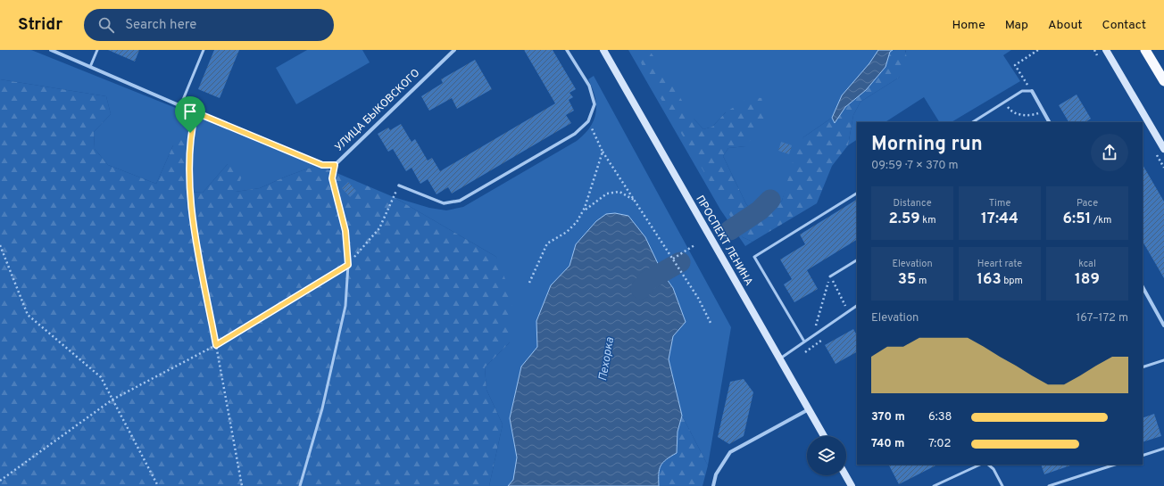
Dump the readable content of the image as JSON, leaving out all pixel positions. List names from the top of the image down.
{
  "streets": {
    "main road": ["ПРОСПЕКТ ЛЕНИНА"],
    "street": ["УЛИЦА БЫКОВСКОГО"]
  },
  "water": ["Пехорка"],
  "page": {
    "header": "Stridr",
    "search": "Search here",
    "nav": [
      "Home",
      "Map",
      "About",
      "Contact"
    ],
    "heading": ["Morning run", "09:59 · 7 × 370 m"],
    "stats": [
      ["Distance", "2.59 km"],
      ["Time", "17:44"],
      ["Pace", "6:51 /km"],
      ["Elevation", "35 m"],
      ["Heart rate", "163 bpm"],
      ["kcal", "189"]
    ],
    "chart": ["Elevation", "167–172 m"],
    "list": [
      {
        "name": "370 m",
        "note": "6:38"
      },
      {
        "name": "740 m",
        "note": "7:02"
      }
    ]
  }
}
